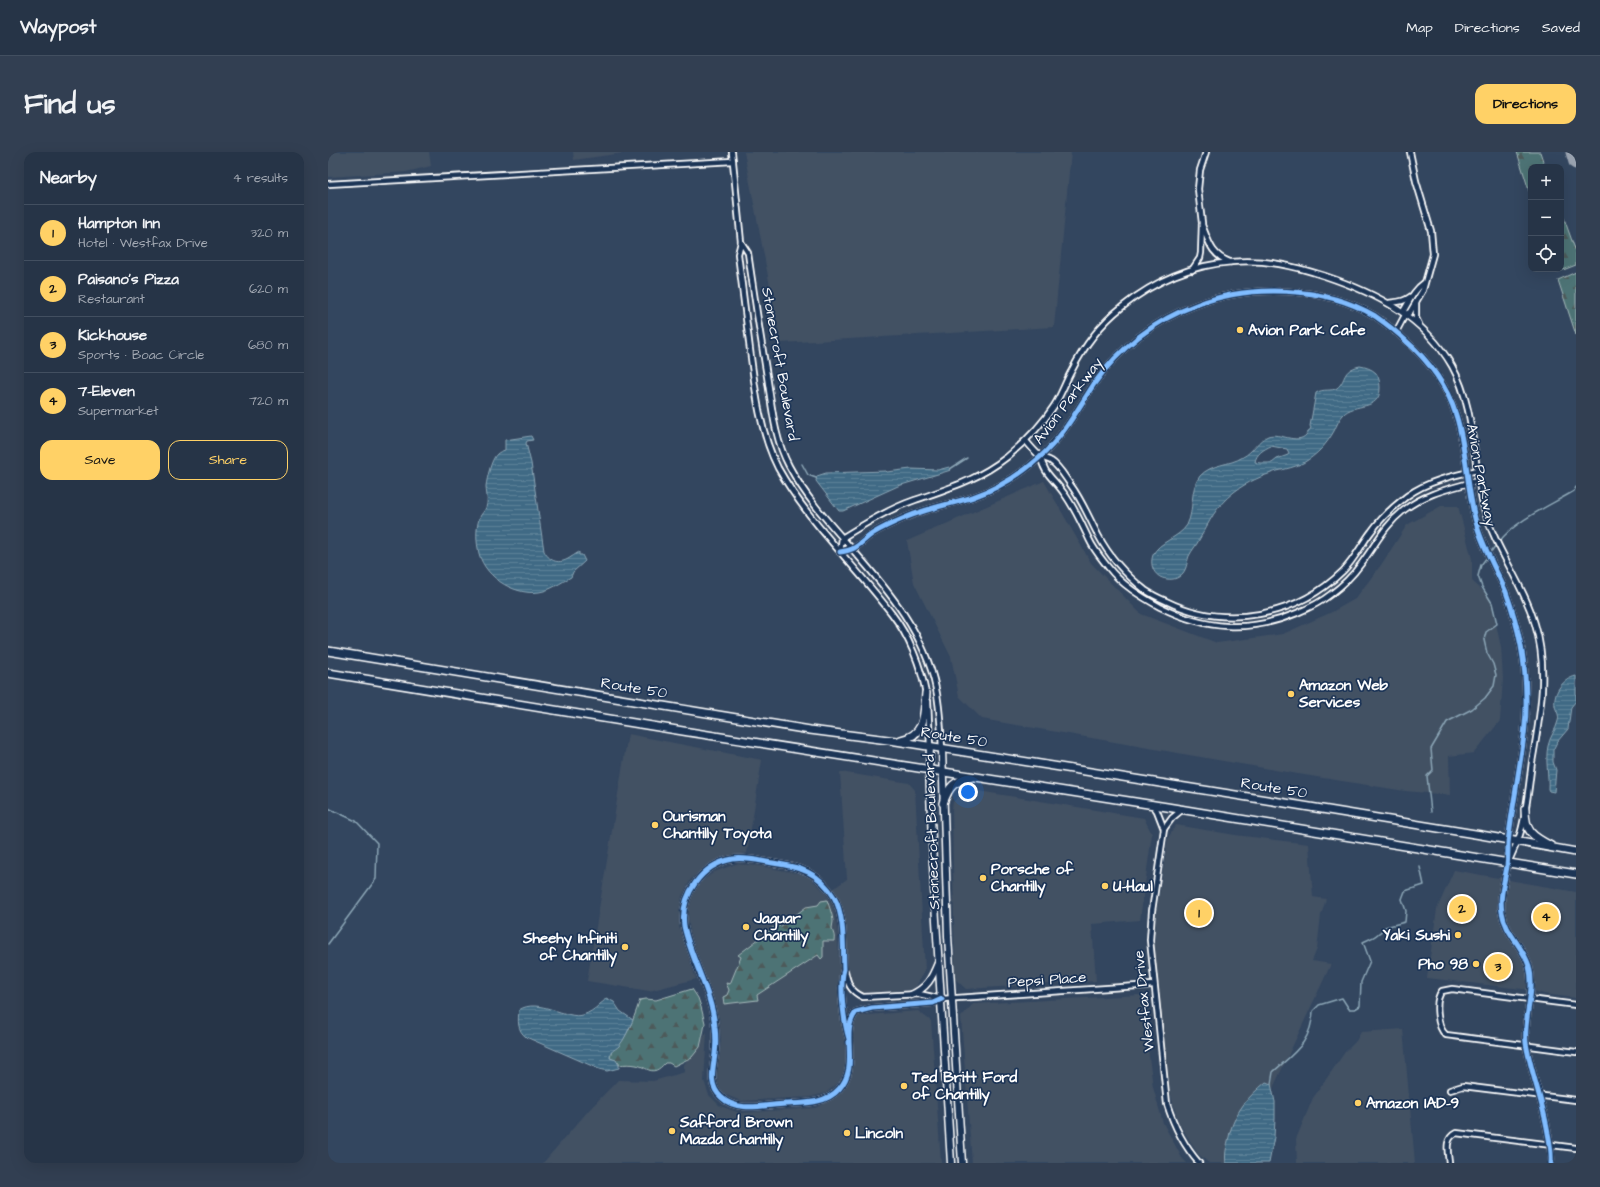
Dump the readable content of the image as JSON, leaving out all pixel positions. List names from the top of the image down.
{
  "streets": {
    "highway": ["Route 50"],
    "main road": ["Stonecroft Boulevard"],
    "street": ["Avion Parkway", "Pepsi Place", "Westfax Drive"]
  },
  "crossings": [
    ["Stonecroft Boulevard", "Avion Parkway"],
    ["Stonecroft Boulevard", "Route 50"],
    ["Stonecroft Boulevard", "Pepsi Place"],
    ["Avion Parkway", "Route 50"],
    ["Pepsi Place", "Westfax Drive"]
  ],
  "places": [
    "Avion Park Cafe",
    "Amazon Web Services",
    "Ourisman Chantilly Toyota",
    "Porsche of Chantilly",
    "U-Haul",
    "Jaguar Chantilly",
    "Yaki Sushi",
    "Sheehy Infiniti of Chantilly",
    "Pho 98",
    "Ted Britt Ford of Chantilly",
    "Amazon IAD-9",
    "Safford Brown Mazda Chantilly",
    "Lincoln"
  ],
  "page": {
    "header": "Waypost",
    "nav": ["Map", "Directions", "Saved"],
    "buttons": [
      "Directions",
      ["Save", "Share"]
    ],
    "title": "Find us",
    "heading": ["Nearby", "4 results"],
    "map_buttons": ["+", "−"],
    "list": [
      {
        "mark": "1",
        "name": "Hampton Inn",
        "note": "Hotel · Westfax Drive",
        "value": "320 m"
      },
      {
        "mark": "2",
        "name": "Paisano's Pizza",
        "note": "Restaurant",
        "value": "620 m"
      },
      {
        "mark": "3",
        "name": "Kickhouse",
        "note": "Sports · Boac Circle",
        "value": "680 m"
      },
      {
        "mark": "4",
        "name": "7-Eleven",
        "note": "Supermarket",
        "value": "720 m"
      }
    ],
    "pins": [
      "2",
      "1",
      "4",
      "3"
    ]
  }
}
